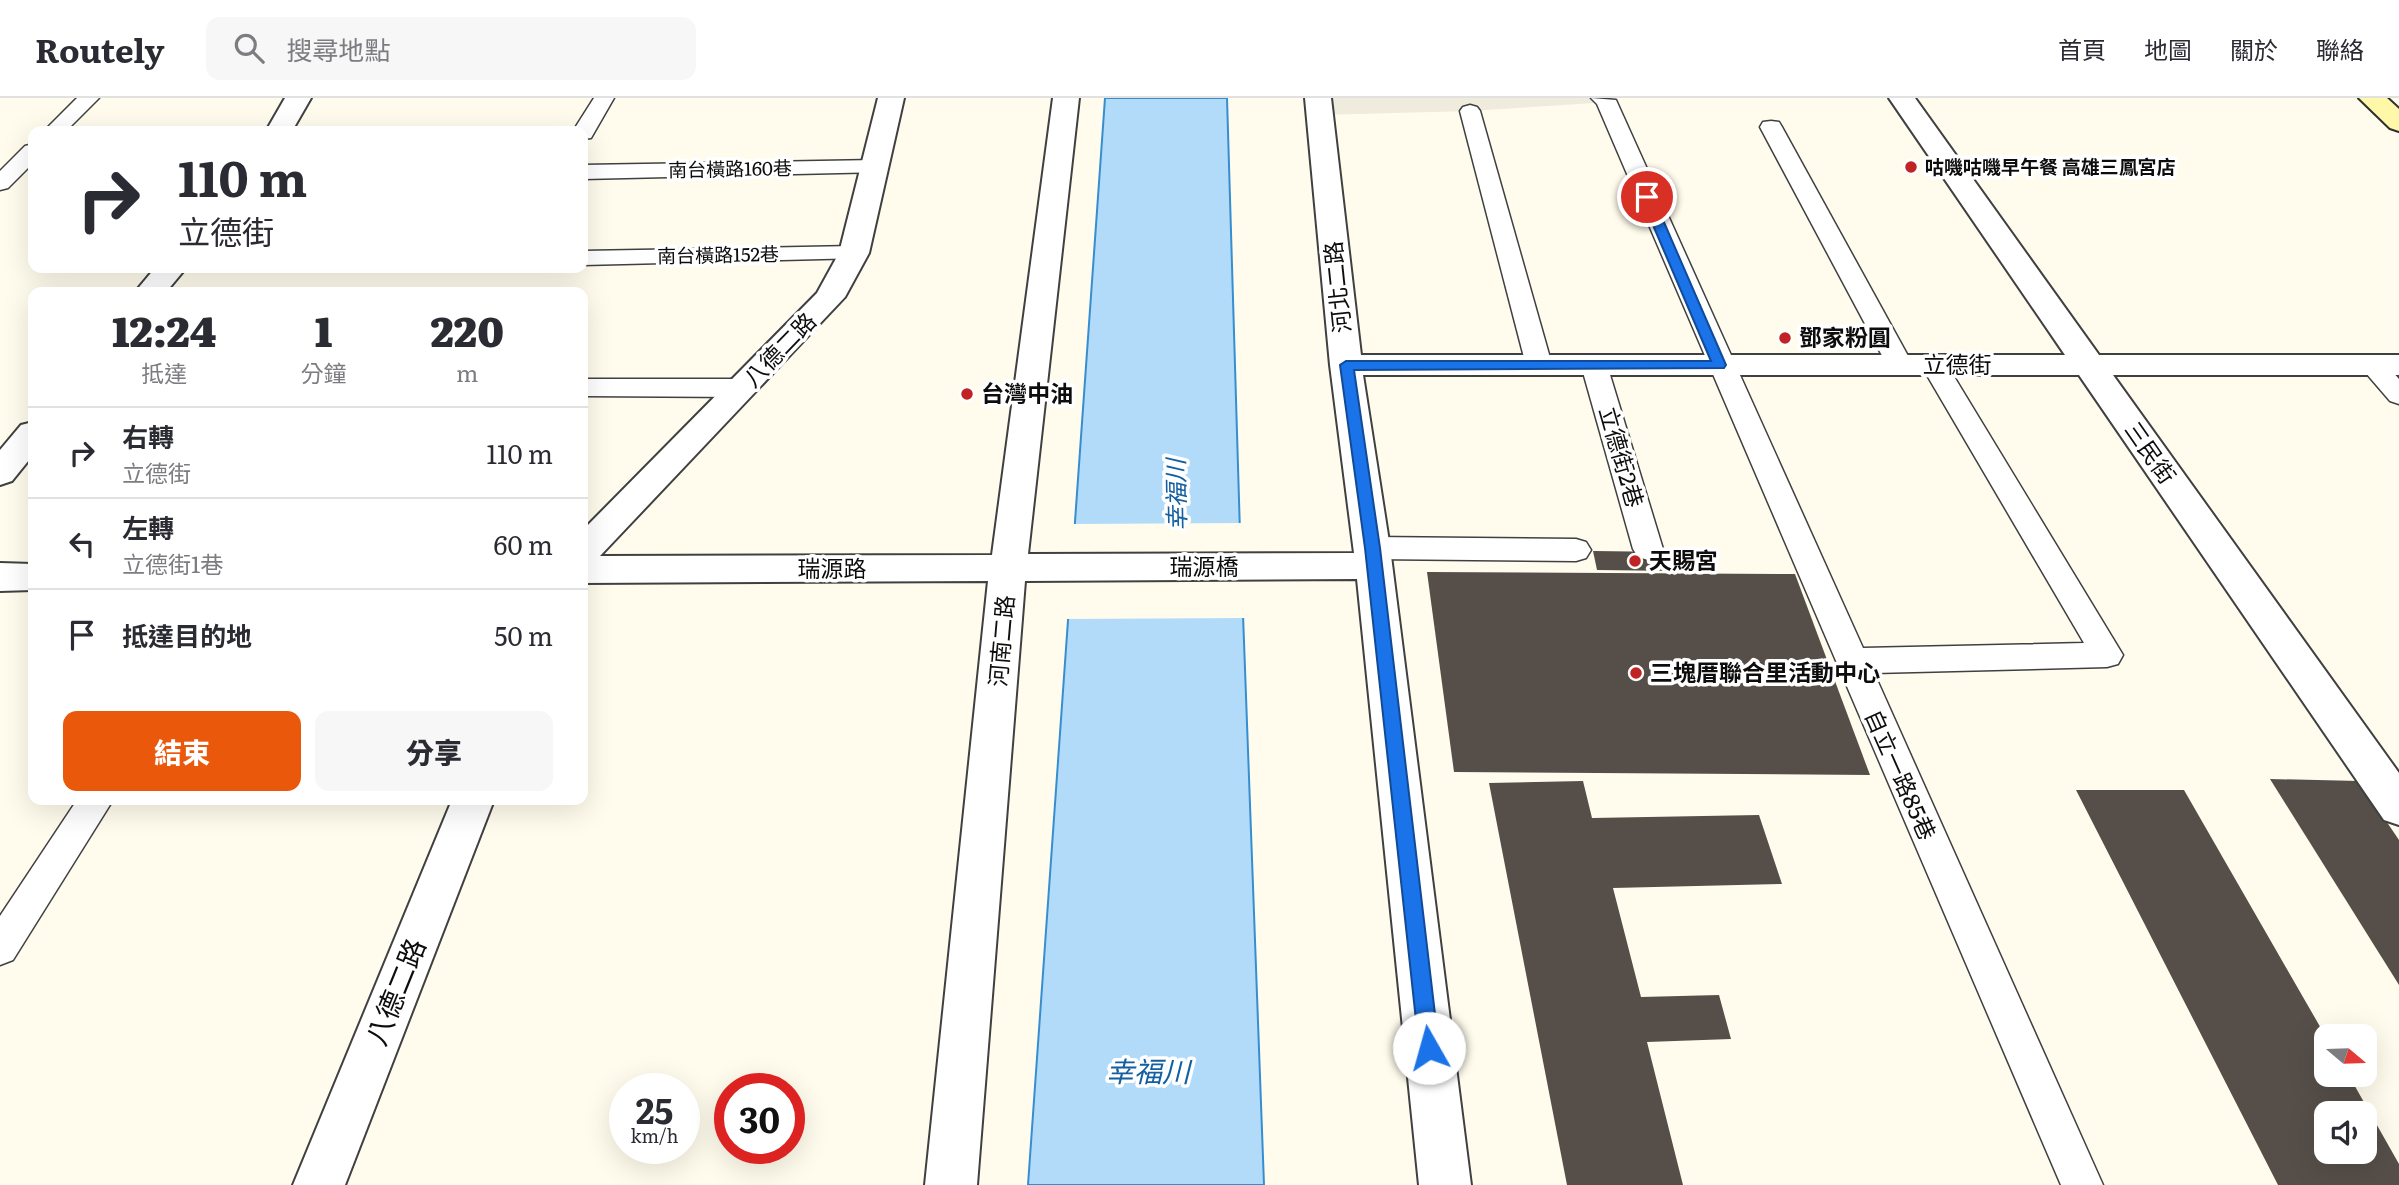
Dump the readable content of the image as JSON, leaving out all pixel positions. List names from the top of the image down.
{
  "streets": {
    "street": [
      "河北二路",
      "八德二路",
      "立德街",
      "三民街",
      "瑞源橋",
      "瑞源路",
      "河南二路"
    ],
    "lane": [
      "南台橫路160巷",
      "南台橫路152巷",
      "立德街2巷",
      "自立一路85巷"
    ]
  },
  "crossings": [
    ["南台橫路160巷", "八德二路"],
    ["南台橫路152巷", "八德二路"],
    ["河北二路", "立德街"],
    ["河北二路", "瑞源橋"],
    ["立德街", "三民街"],
    ["立德街", "立德街2巷"],
    ["立德街", "自立一路85巷"],
    ["瑞源橋", "瑞源路"],
    ["瑞源路", "河南二路"]
  ],
  "water": ["幸福川"],
  "places": [
    "咕嘰咕嘰早午餐 高雄三鳳宮店",
    "鄧家粉圓",
    "台灣中油",
    "天賜宮",
    "三塊厝聯合里活動中心"
  ],
  "north": "right",
  "page": {
    "header": "Routely",
    "search": "搜尋地點",
    "nav": [
      "首頁",
      "地圖",
      "關於",
      "聯絡"
    ],
    "turn": ["110 m", "立德街"],
    "eta": [
      "12:24",
      "抵達",
      "1",
      "分鐘",
      "220",
      "m"
    ],
    "list": [
      {
        "name": "右轉",
        "note": "立德街",
        "value": "110 m"
      },
      {
        "name": "左轉",
        "note": "立德街1巷",
        "value": "60 m"
      },
      {
        "name": "抵達目的地",
        "value": "50 m"
      }
    ],
    "buttons": ["結束", "分享"],
    "speed": "25 km/h",
    "limit": "30"
  }
}
